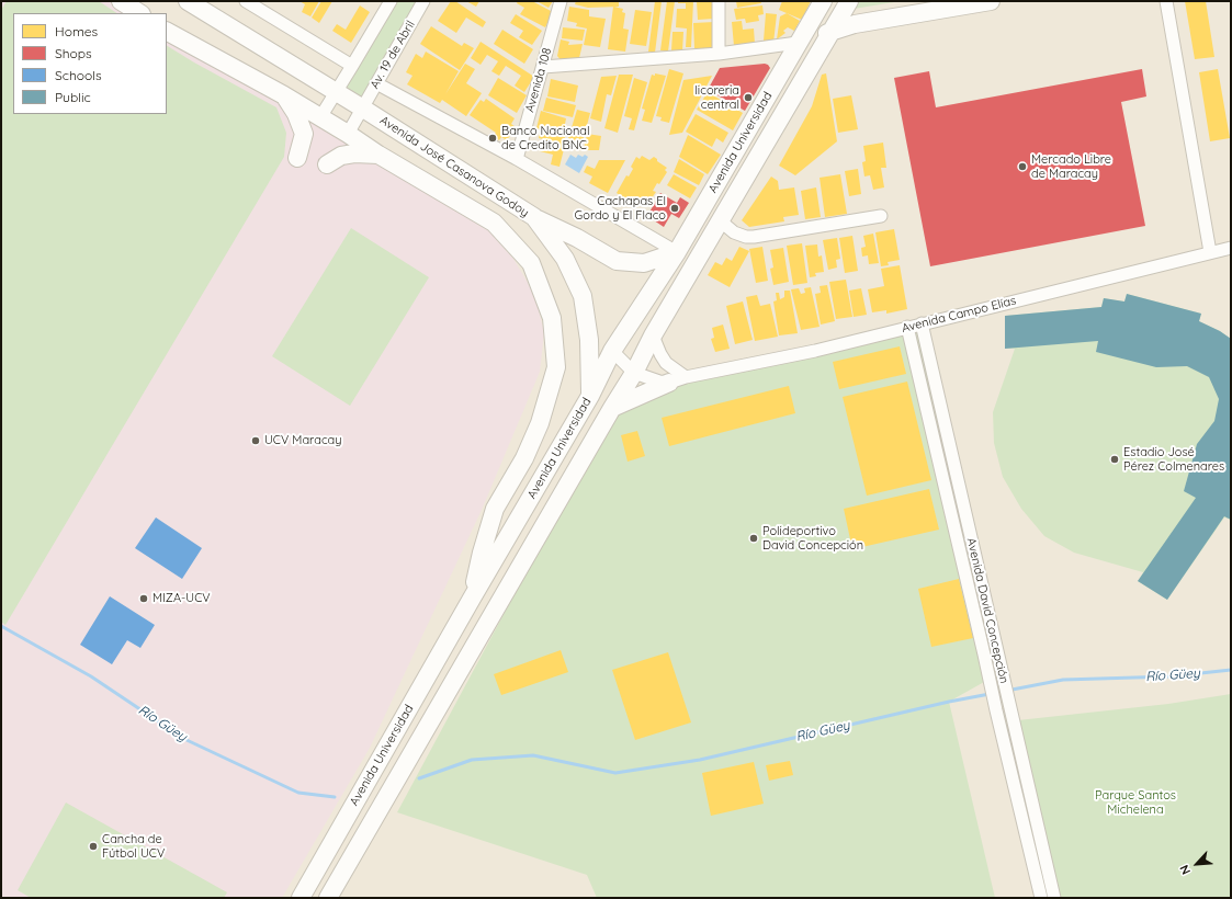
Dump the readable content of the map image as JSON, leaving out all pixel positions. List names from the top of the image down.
{
  "streets": {
    "street": [
      "Av. 19 de Abril",
      "Avenida 108",
      "Avenida Universidad",
      "Avenida José Casanova Godoy",
      "Avenida Campo Elías",
      "Avenida David Concepción"
    ]
  },
  "crossings": [
    ["Av. 19 de Abril", "Avenida José Casanova Godoy"],
    ["Avenida Universidad", "Avenida José Casanova Godoy"],
    ["Avenida Campo Elías", "Avenida David Concepción"]
  ],
  "water": ["Río Güey"],
  "parks": ["Parque Santos Michelena"],
  "places": [
    "licoreria central",
    "Banco Nacional de Credito BNC",
    "Mercado Libre de Maracay",
    "Cachapas El Gordo y El Flaco",
    "UCV Maracay",
    "Estadio José Pérez Colmenares",
    "Polideportivo David Concepción",
    "MIZA-UCV",
    "Cancha de Fútbol UCV"
  ],
  "legend": [
    "Homes",
    "Shops",
    "Schools",
    "Public"
  ],
  "north": "bottom left"
}
